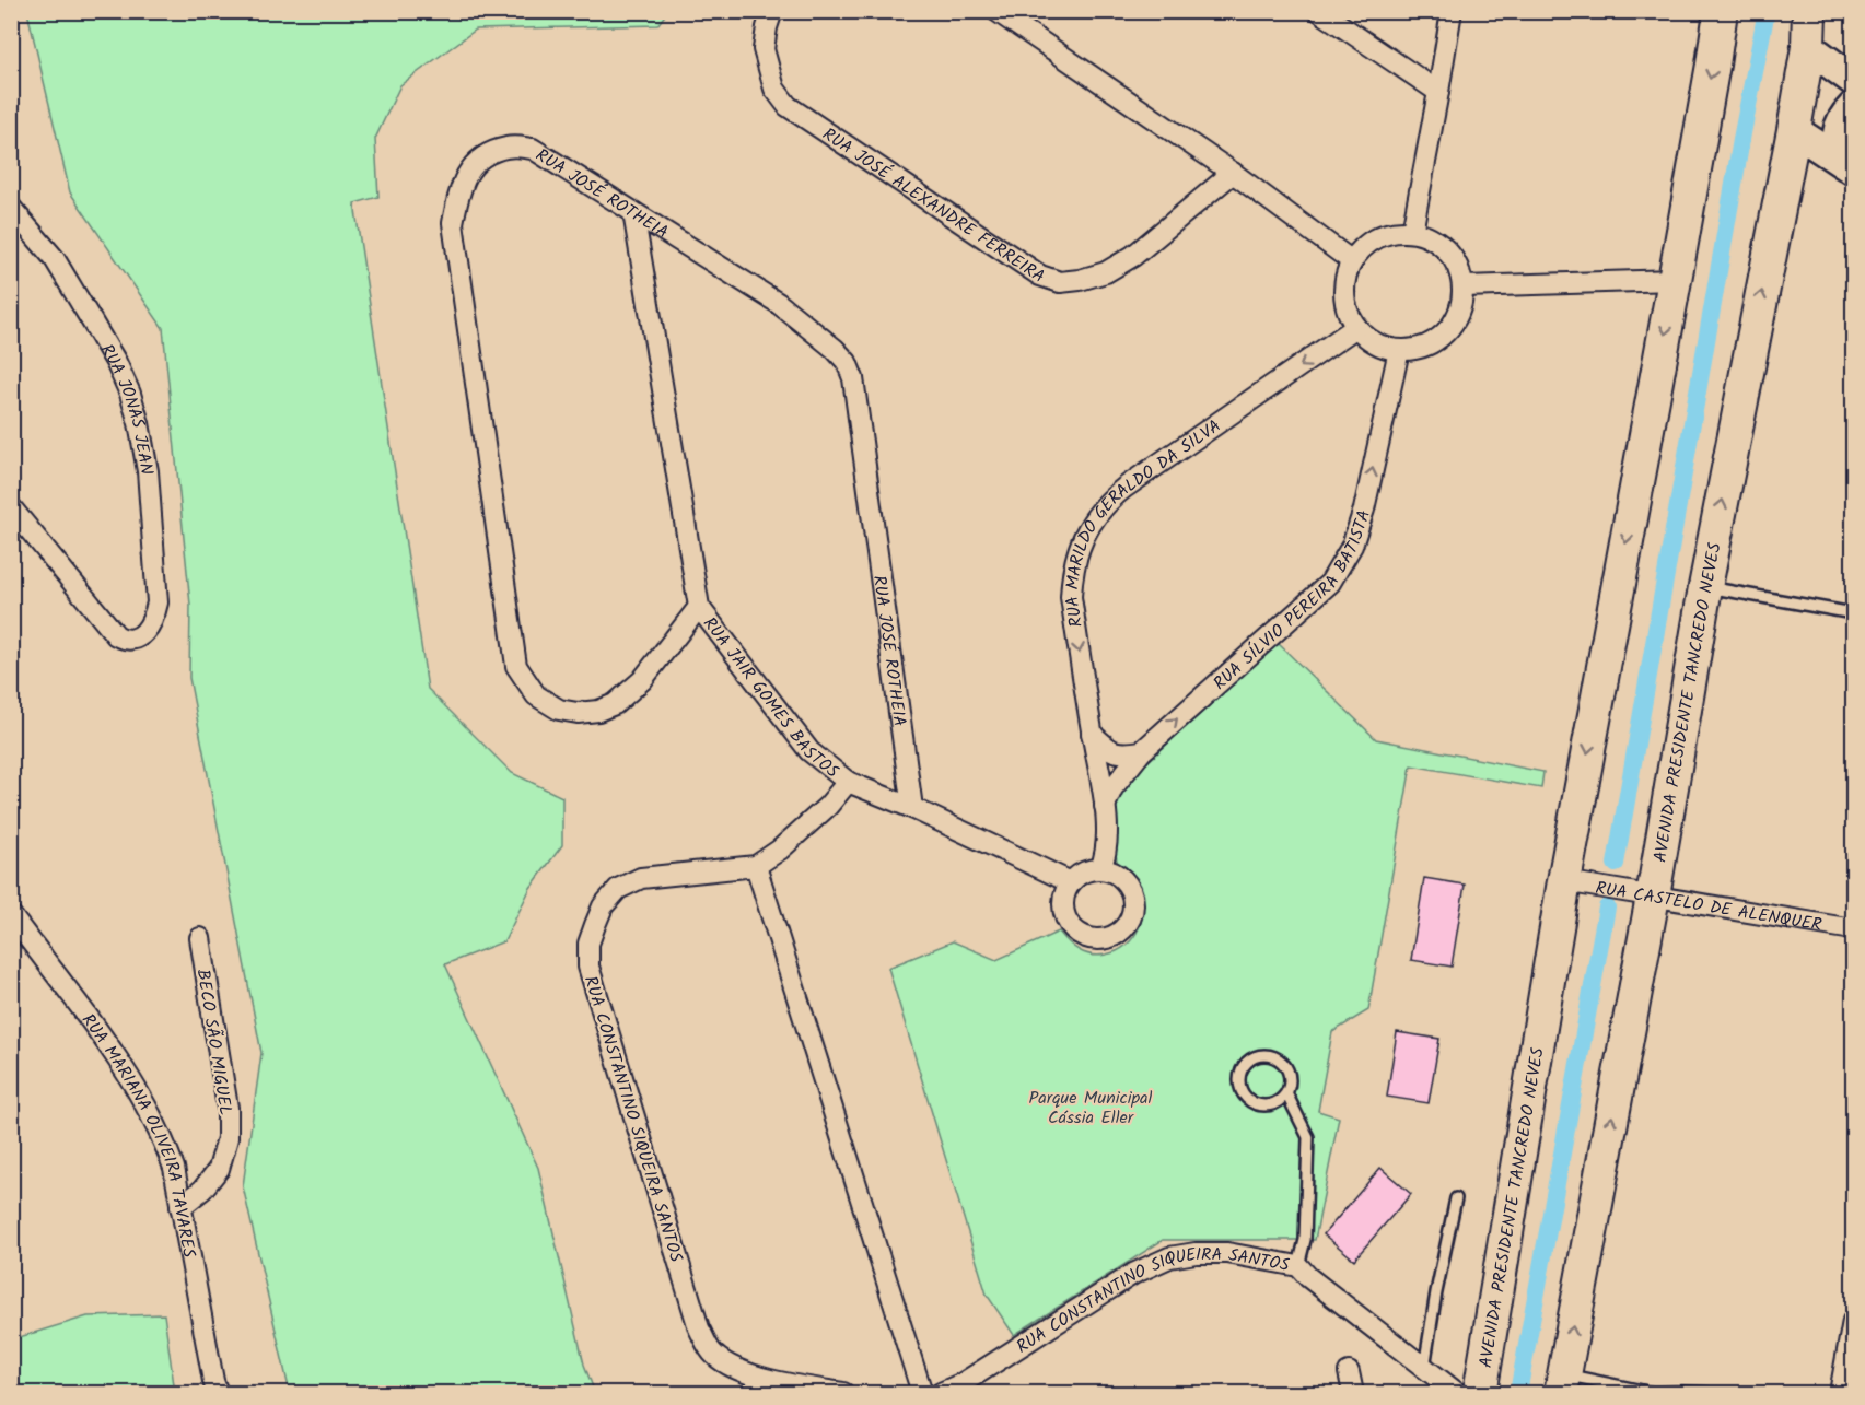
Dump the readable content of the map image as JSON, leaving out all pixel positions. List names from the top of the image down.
{
  "streets": {
    "main road": ["AVENIDA PRESIDENTE TANCREDO NEVES"],
    "street": [
      "RUA JOSÉ ROTHEIA",
      "RUA JOSÉ ALEXANDRE FERREIRA",
      "RUA JONAS JEAN",
      "RUA MARILDO GERALDO DA SILVA",
      "RUA SÍLVIO PEREIRA BATISTA",
      "RUA JAIR GOMES BASTOS",
      "RUA CASTELO DE ALENQUER",
      "BECO SÃO MIGUEL",
      "RUA CONSTANTINO SIQUEIRA SANTOS",
      "RUA MARIANA OLIVEIRA TAVARES"
    ]
  },
  "crossings": [
    ["RUA JOSÉ ROTHEIA", "RUA JAIR GOMES BASTOS"],
    ["RUA MARILDO GERALDO DA SILVA", "RUA SÍLVIO PEREIRA BATISTA"],
    ["RUA MARILDO GERALDO DA SILVA", "RUA JAIR GOMES BASTOS"],
    ["RUA JAIR GOMES BASTOS", "RUA CONSTANTINO SIQUEIRA SANTOS"],
    ["AVENIDA PRESIDENTE TANCREDO NEVES", "RUA CASTELO DE ALENQUER"],
    ["BECO SÃO MIGUEL", "RUA MARIANA OLIVEIRA TAVARES"]
  ],
  "one_way": ["RUA MARILDO GERALDO DA SILVA", "RUA SÍLVIO PEREIRA BATISTA"],
  "parks": ["Parque Municipal Cássia Eller"]
}
